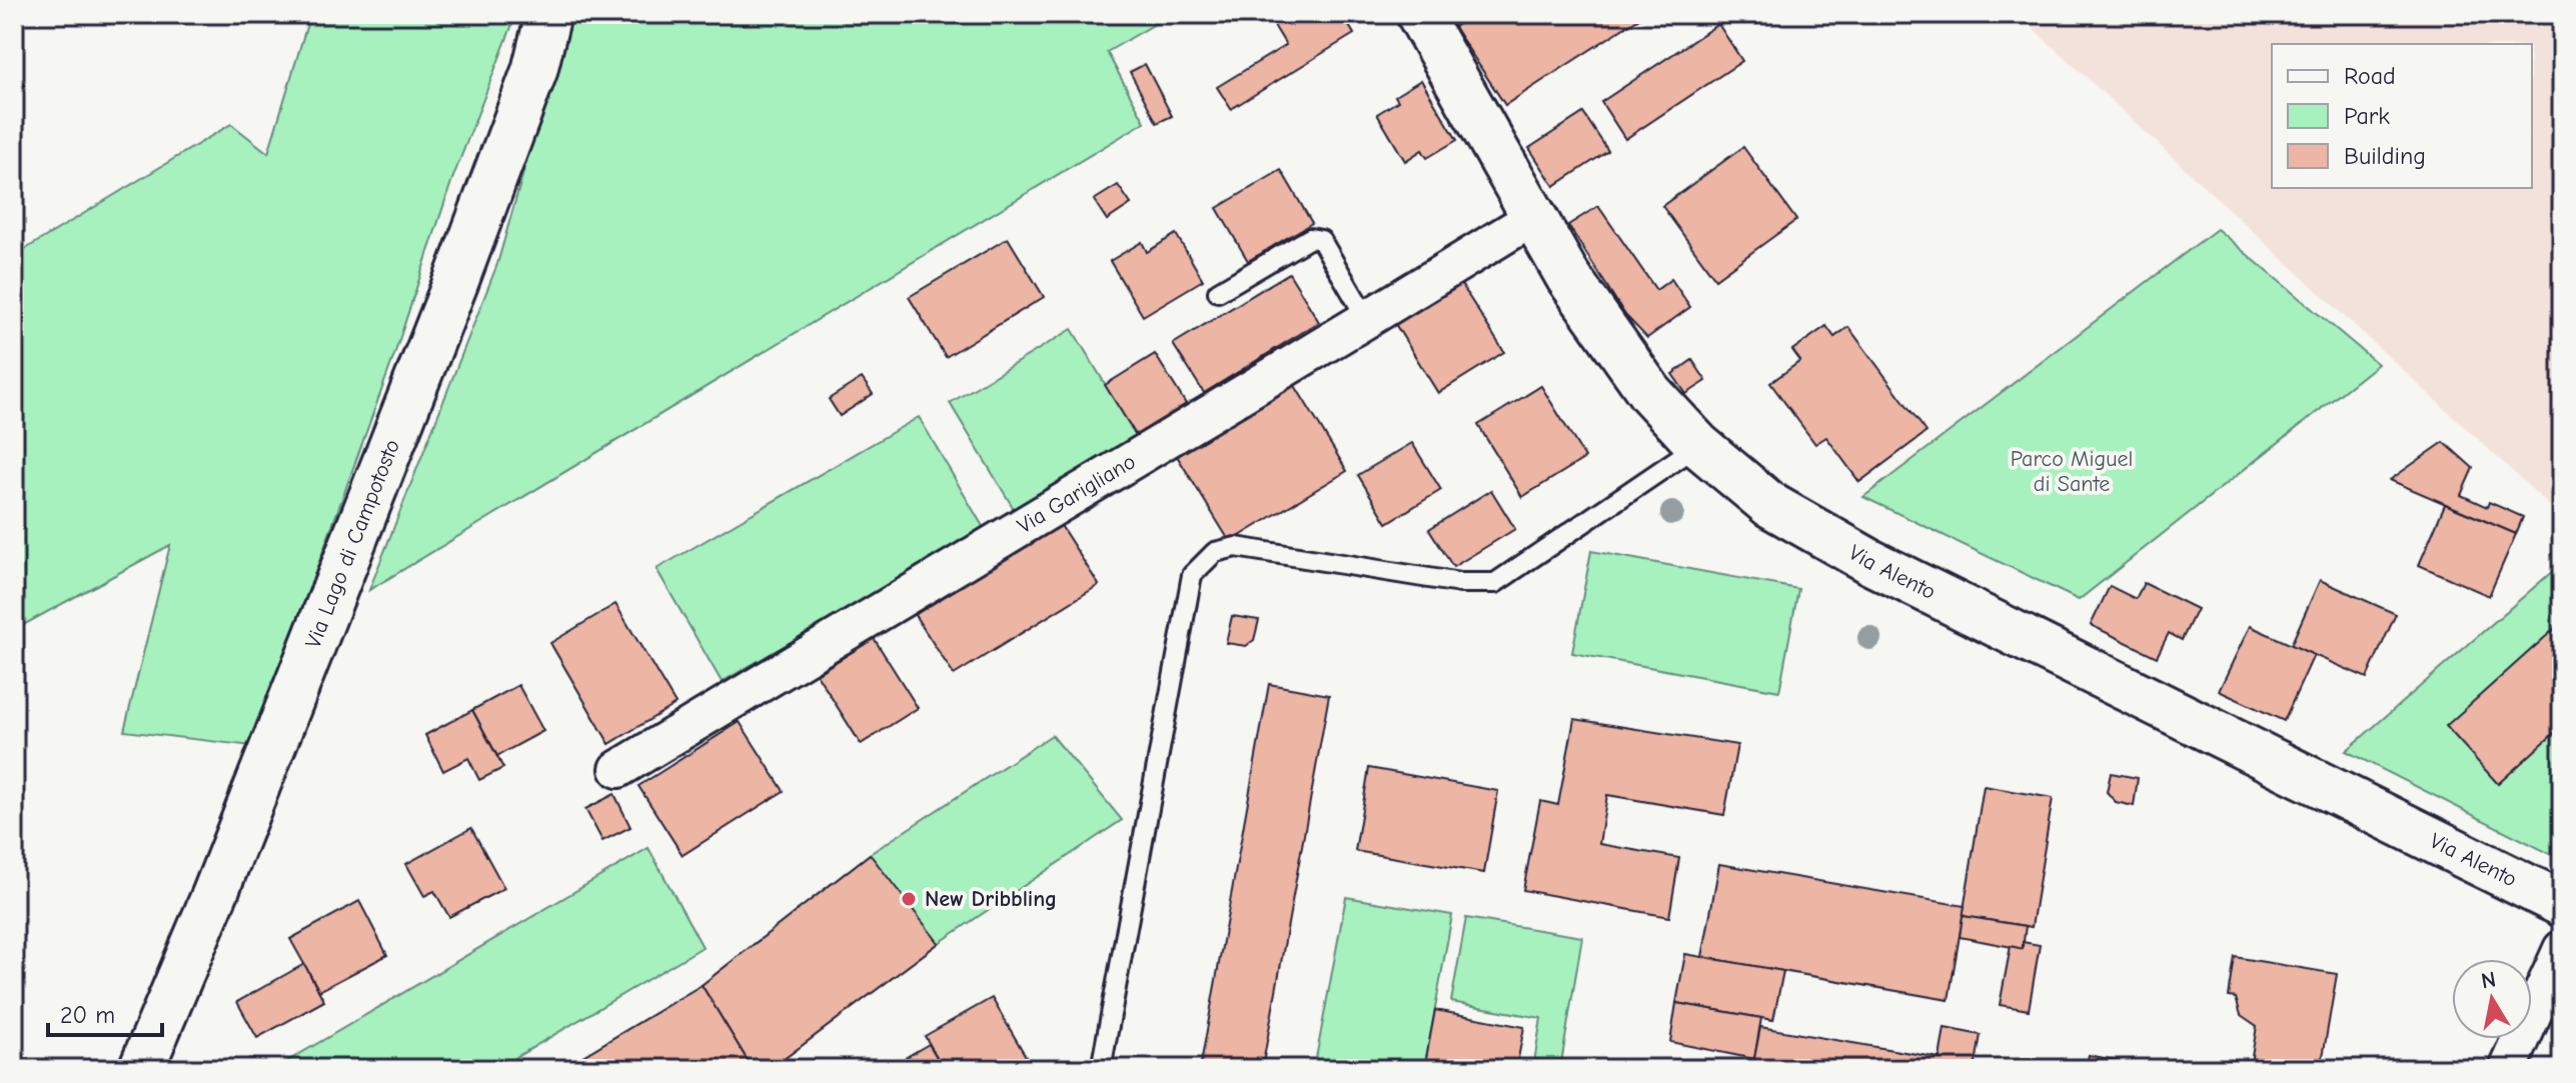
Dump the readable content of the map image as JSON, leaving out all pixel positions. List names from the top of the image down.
{
  "streets": {
    "street": ["Via Garigliano", "Via Lago di Campotosto", "Via Alento"]
  },
  "crossings": [
    ["Via Garigliano", "Via Alento"]
  ],
  "parks": ["Parco Miguel di Sante"],
  "places": ["New Dribbling"],
  "legend": ["Road", "Park", "Building"],
  "scale_bar": "20 m",
  "north": "top"
}
